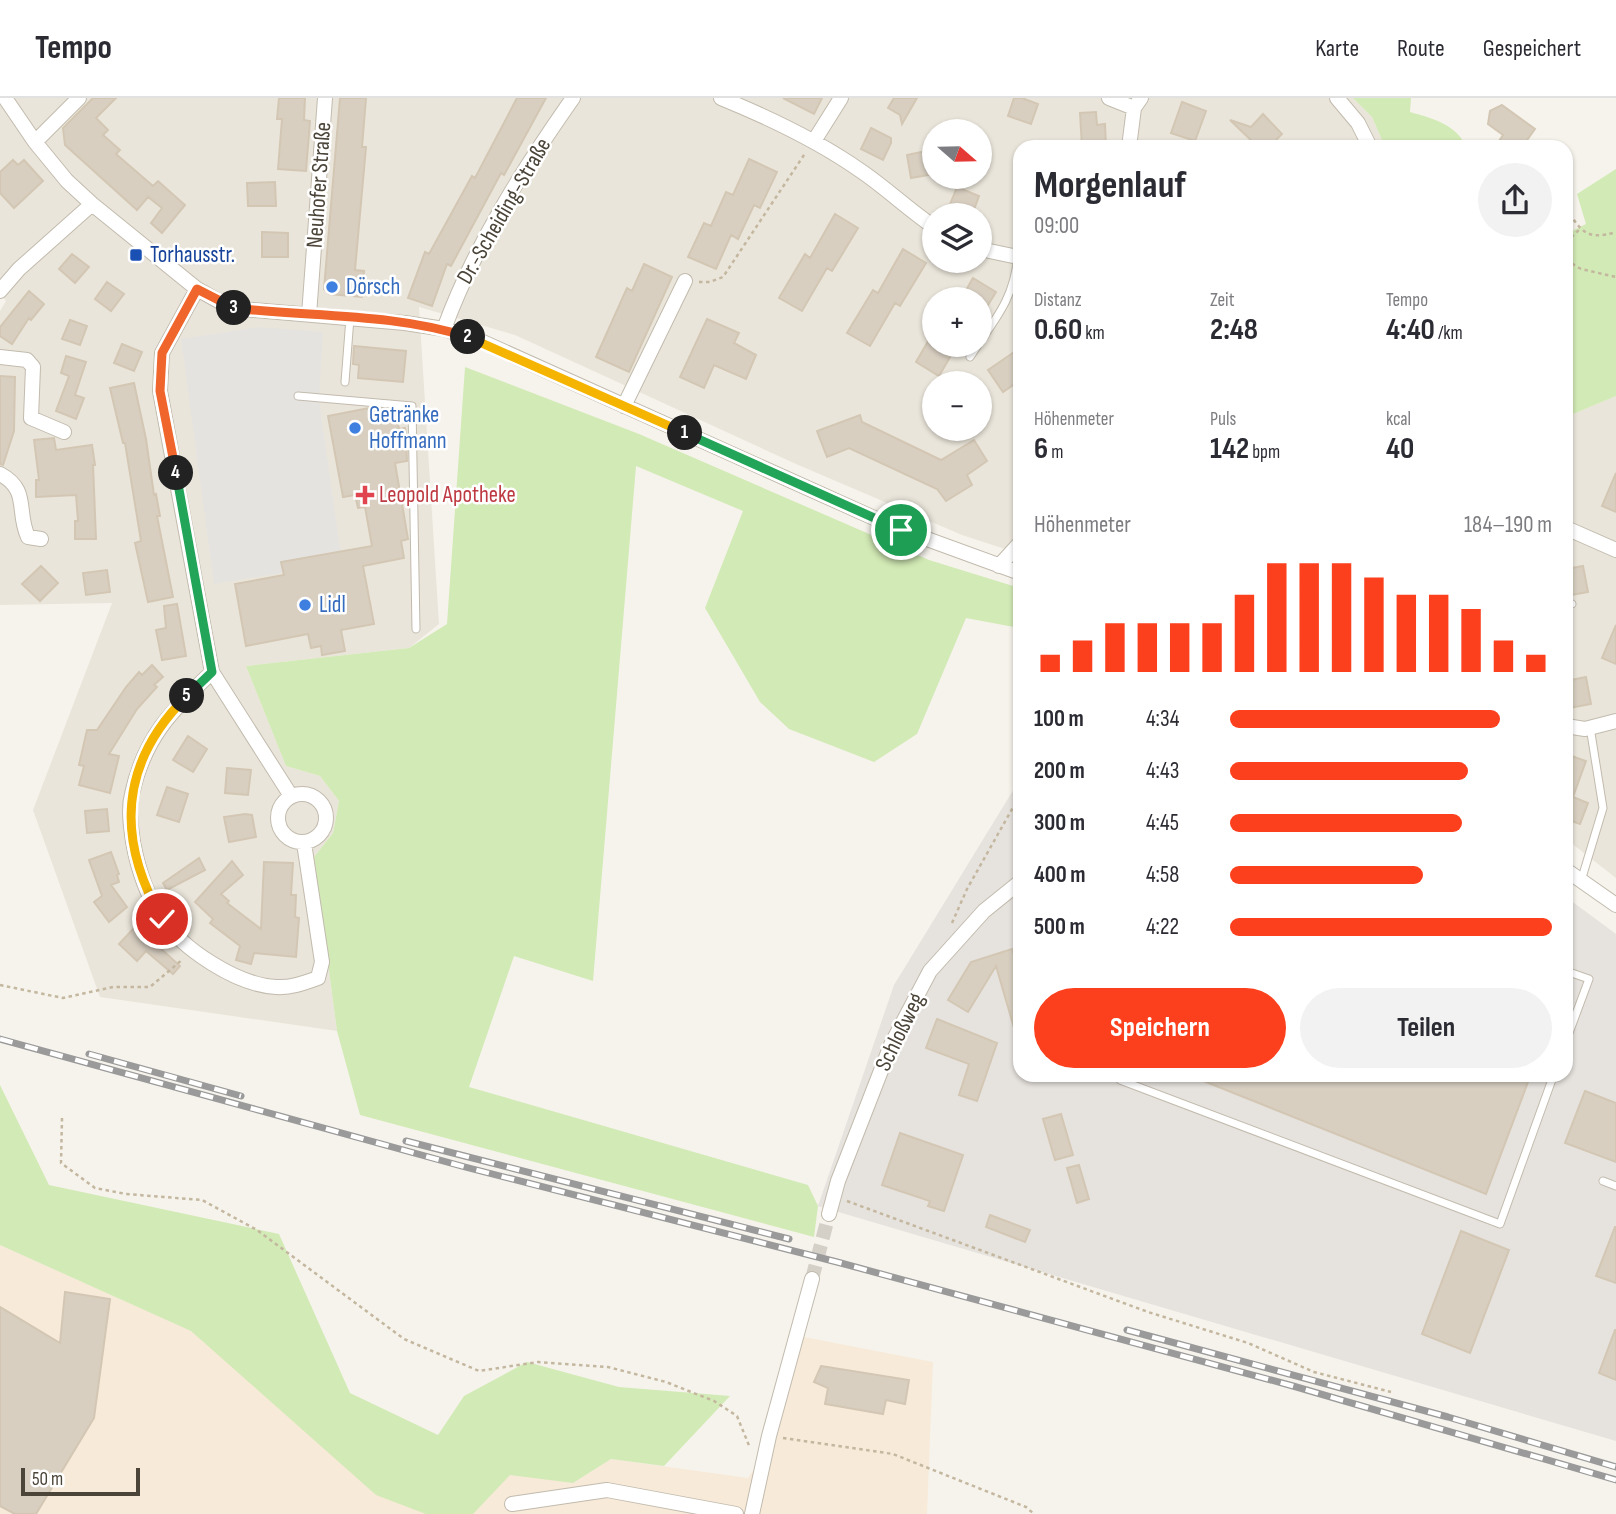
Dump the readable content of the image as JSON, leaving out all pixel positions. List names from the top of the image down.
{
  "streets": {
    "street": ["Neuhofer Straße", "Dr.-Scheiding-Straße", "Schloßweg"]
  },
  "places": {
    "transit": ["Torhausstr."],
    "other": ["Dörsch", "Getränke Hoffmann", "Lidl"],
    "health": ["Leopold Apotheke"]
  },
  "scale_bar": "50 m",
  "north": "right",
  "page": {
    "header": "Tempo",
    "nav": ["Karte", "Route", "Gespeichert"],
    "map_buttons": ["+", "−"],
    "heading": ["Morgenlauf", "09:00"],
    "stats": [
      ["Distanz", "0.60 km"],
      ["Zeit", "2:48"],
      ["Tempo", "4:40 /km"],
      ["Höhenmeter", "6 m"],
      ["Puls", "142 bpm"],
      ["kcal", "40"]
    ],
    "pins": [
      "3",
      "2",
      "1",
      "4",
      "5"
    ],
    "chart": ["Höhenmeter", "184–190 m"],
    "list": [
      {
        "name": "100 m",
        "note": "4:34"
      },
      {
        "name": "200 m",
        "note": "4:43"
      },
      {
        "name": "300 m",
        "note": "4:45"
      },
      {
        "name": "400 m",
        "note": "4:58"
      },
      {
        "name": "500 m",
        "note": "4:22"
      }
    ],
    "buttons": ["Speichern", "Teilen"],
    "scale": "50 m"
  }
}
